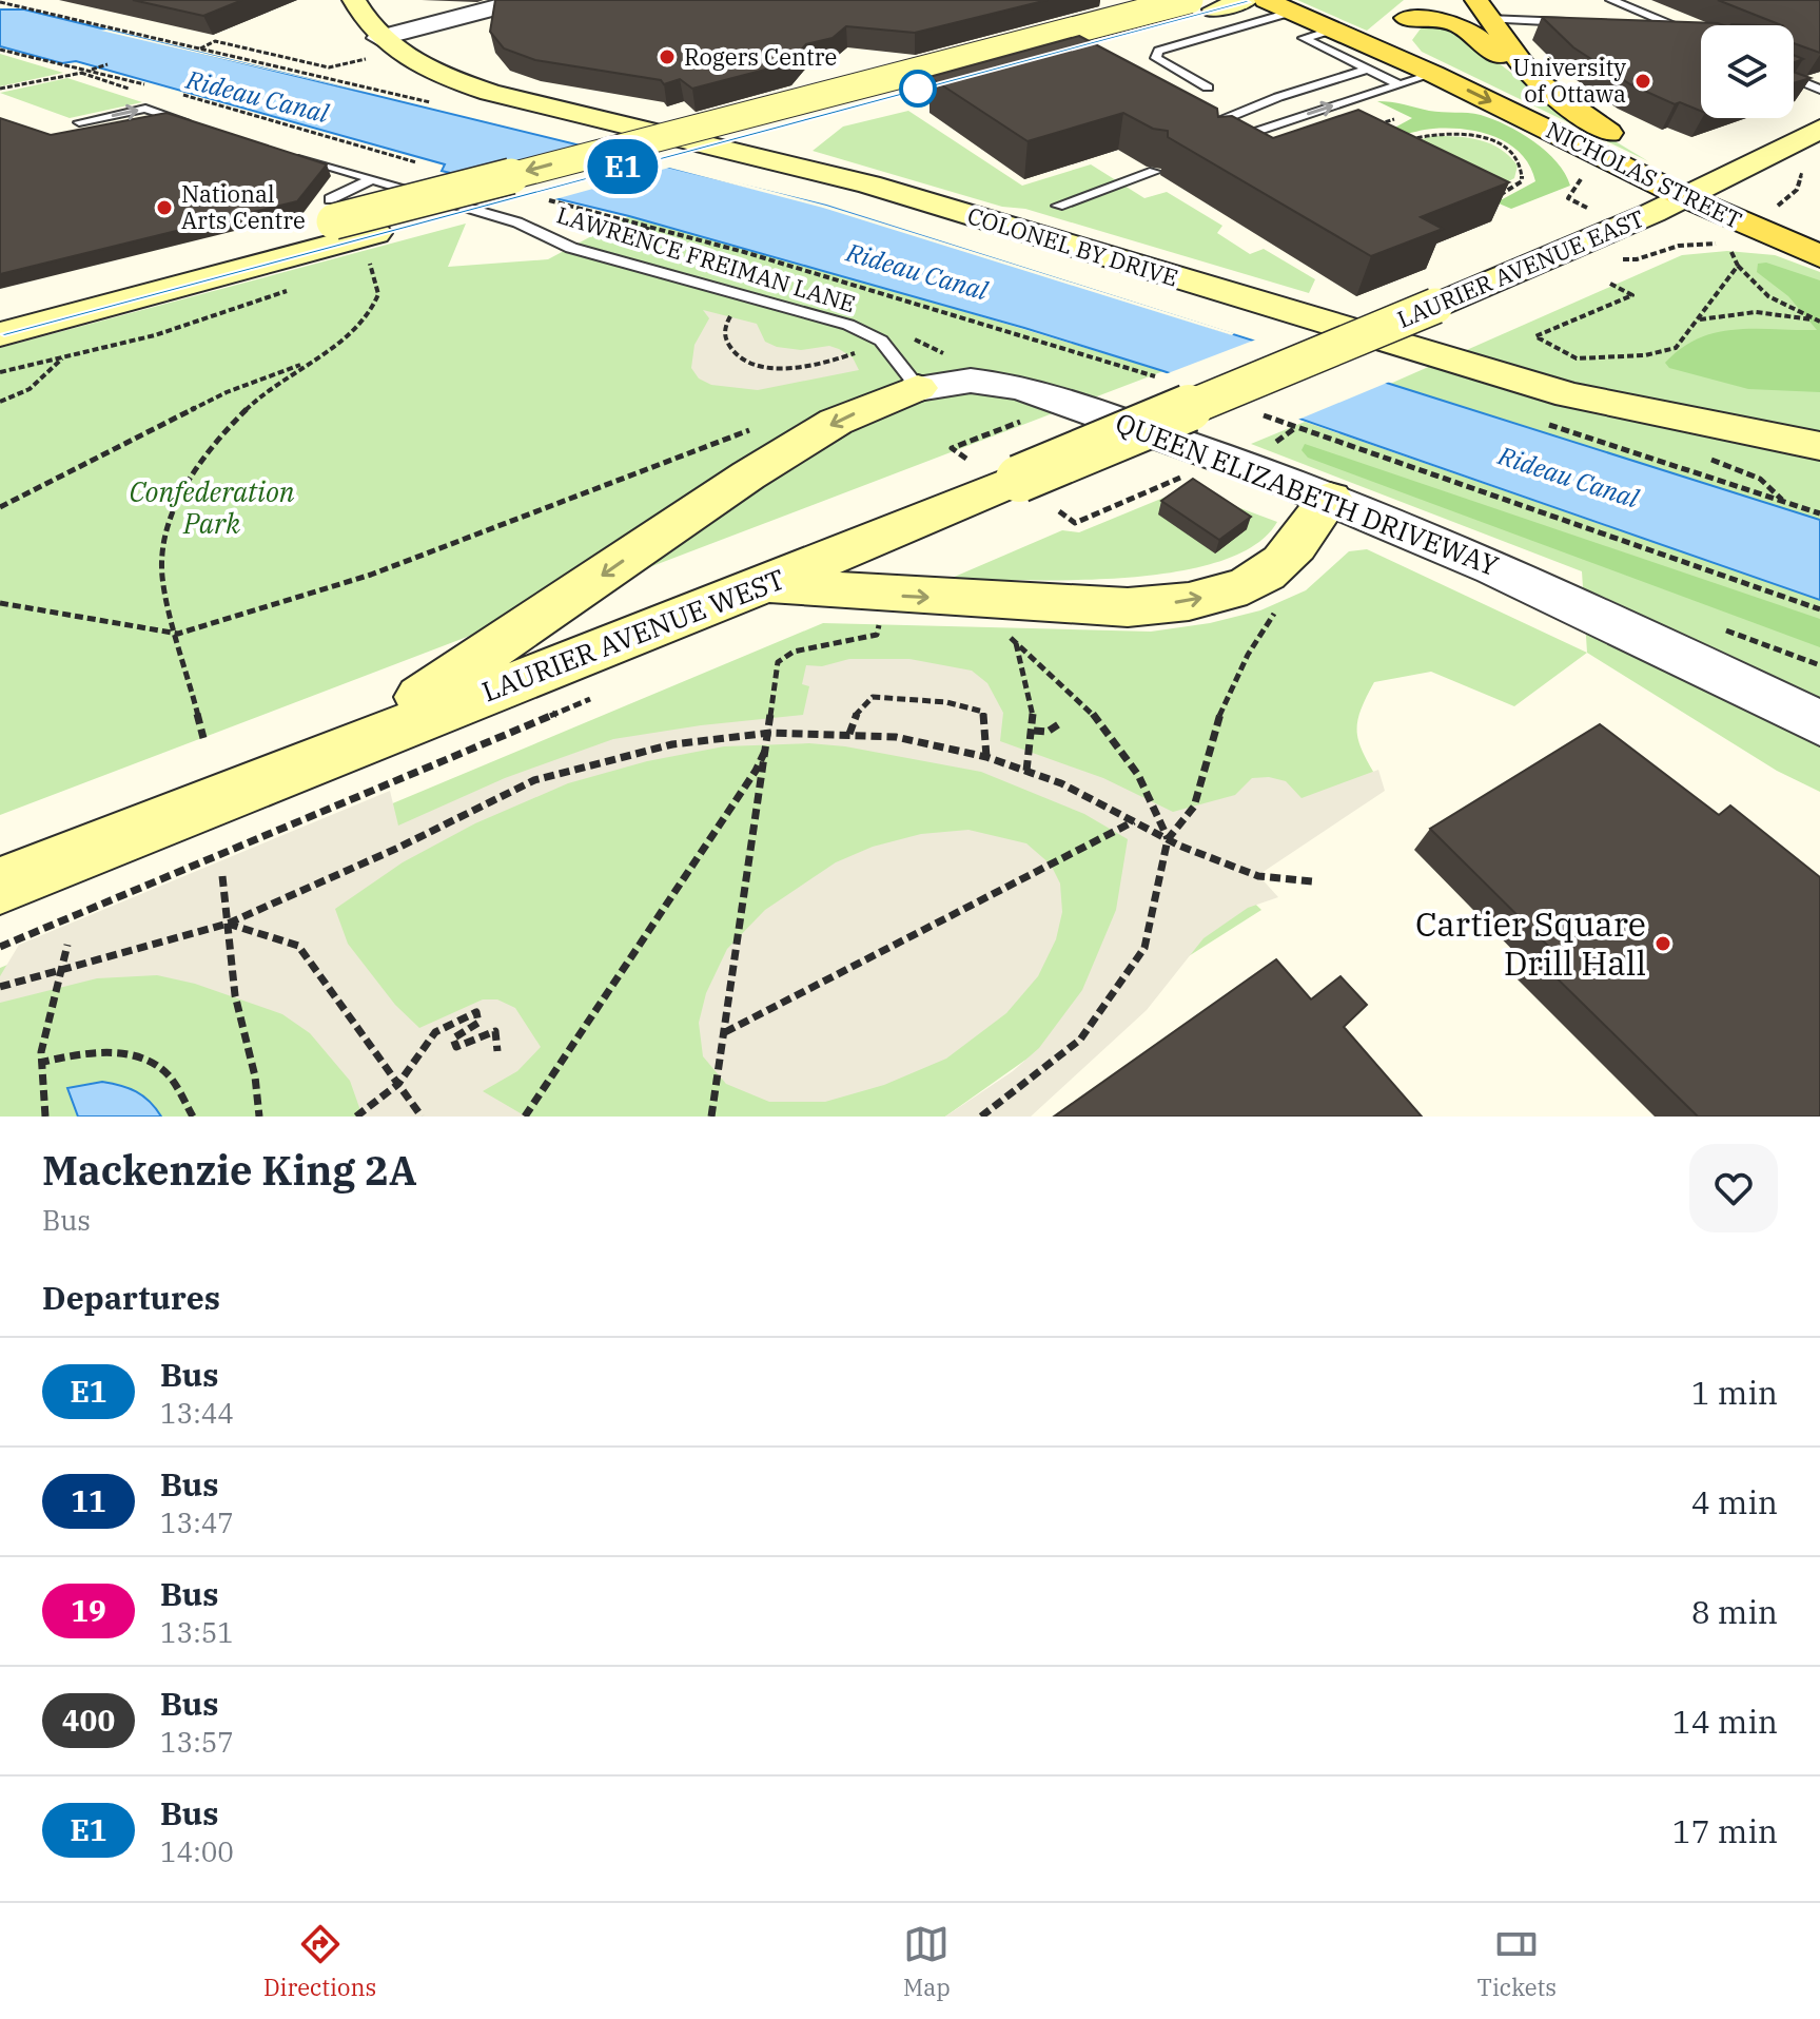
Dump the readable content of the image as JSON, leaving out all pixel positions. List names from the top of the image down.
{
  "streets": {
    "main road": [
      "NICHOLAS STREET",
      "COLONEL BY DRIVE",
      "LAURIER AVENUE EAST",
      "LAURIER AVENUE WEST"
    ],
    "street": ["QUEEN ELIZABETH DRIVEWAY"],
    "lane": ["LAWRENCE FREIMAN LANE"]
  },
  "crossings": [
    ["NICHOLAS STREET", "LAURIER AVENUE EAST"],
    ["LAWRENCE FREIMAN LANE", "QUEEN ELIZABETH DRIVEWAY"],
    ["LAURIER AVENUE EAST", "LAURIER AVENUE WEST"]
  ],
  "water": ["Rideau Canal"],
  "parks": ["Confederation Park"],
  "places": [
    "Rogers Centre",
    "University of Ottawa",
    "National Arts Centre",
    "Cartier Square Drill Hall"
  ],
  "lines": ["bus line E1"],
  "page": {
    "on_map": "E1",
    "heading": [
      ["Mackenzie King 2A", "Bus"],
      "Departures"
    ],
    "list": [
      {
        "mark": "E1",
        "name": "Bus",
        "note": "13:44",
        "value": "1 min"
      },
      {
        "mark": "11",
        "name": "Bus",
        "note": "13:47",
        "value": "4 min"
      },
      {
        "mark": "19",
        "name": "Bus",
        "note": "13:51",
        "value": "8 min"
      },
      {
        "mark": "400",
        "name": "Bus",
        "note": "13:57",
        "value": "14 min"
      },
      {
        "mark": "E1",
        "name": "Bus",
        "note": "14:00",
        "value": "17 min"
      }
    ],
    "tabs": ["Directions", "Map", "Tickets"]
  }
}
